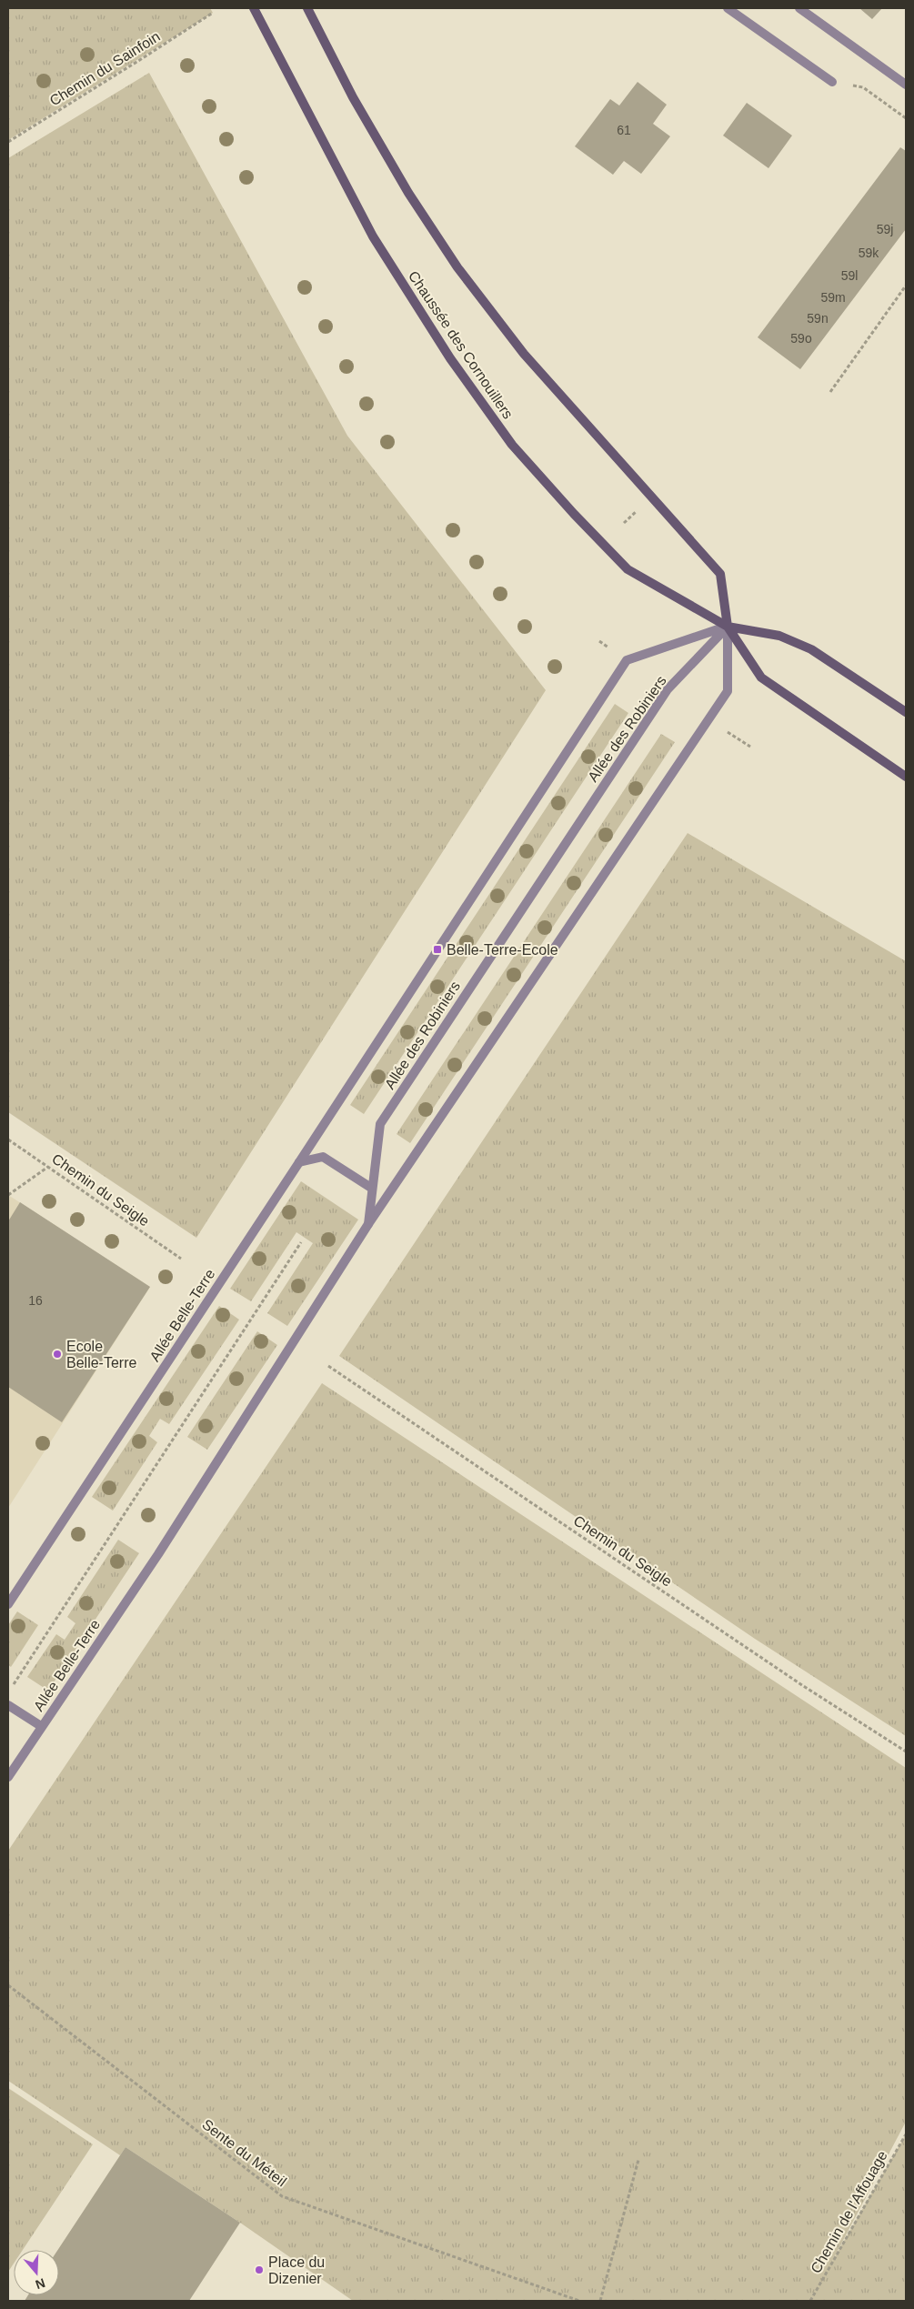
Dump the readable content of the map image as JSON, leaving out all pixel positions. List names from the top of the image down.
{
  "streets": {
    "street": ["Chaussée des Cornouillers", "Allée des Robiniers", "Allée Belle-Terre"],
    "path": [
      "Chemin du Sainfoin",
      "Chemin du Seigle",
      "Sente du Méteil",
      "Chemin de l'Affouage"
    ]
  },
  "crossings": [
    ["Chaussée des Cornouillers", "Allée des Robiniers"],
    ["Chaussée des Cornouillers", "Allée Belle-Terre"],
    ["Allée des Robiniers", "Allée Belle-Terre"]
  ],
  "places": {
    "transit": ["Belle-Terre-Ecole"],
    "other": ["Ecole Belle-Terre", "Place du Dizenier"]
  },
  "house_numbers": [
    "61",
    "59j",
    "59k",
    "59l",
    "59m",
    "59n",
    "59o",
    "16"
  ],
  "north": "bottom"
}
